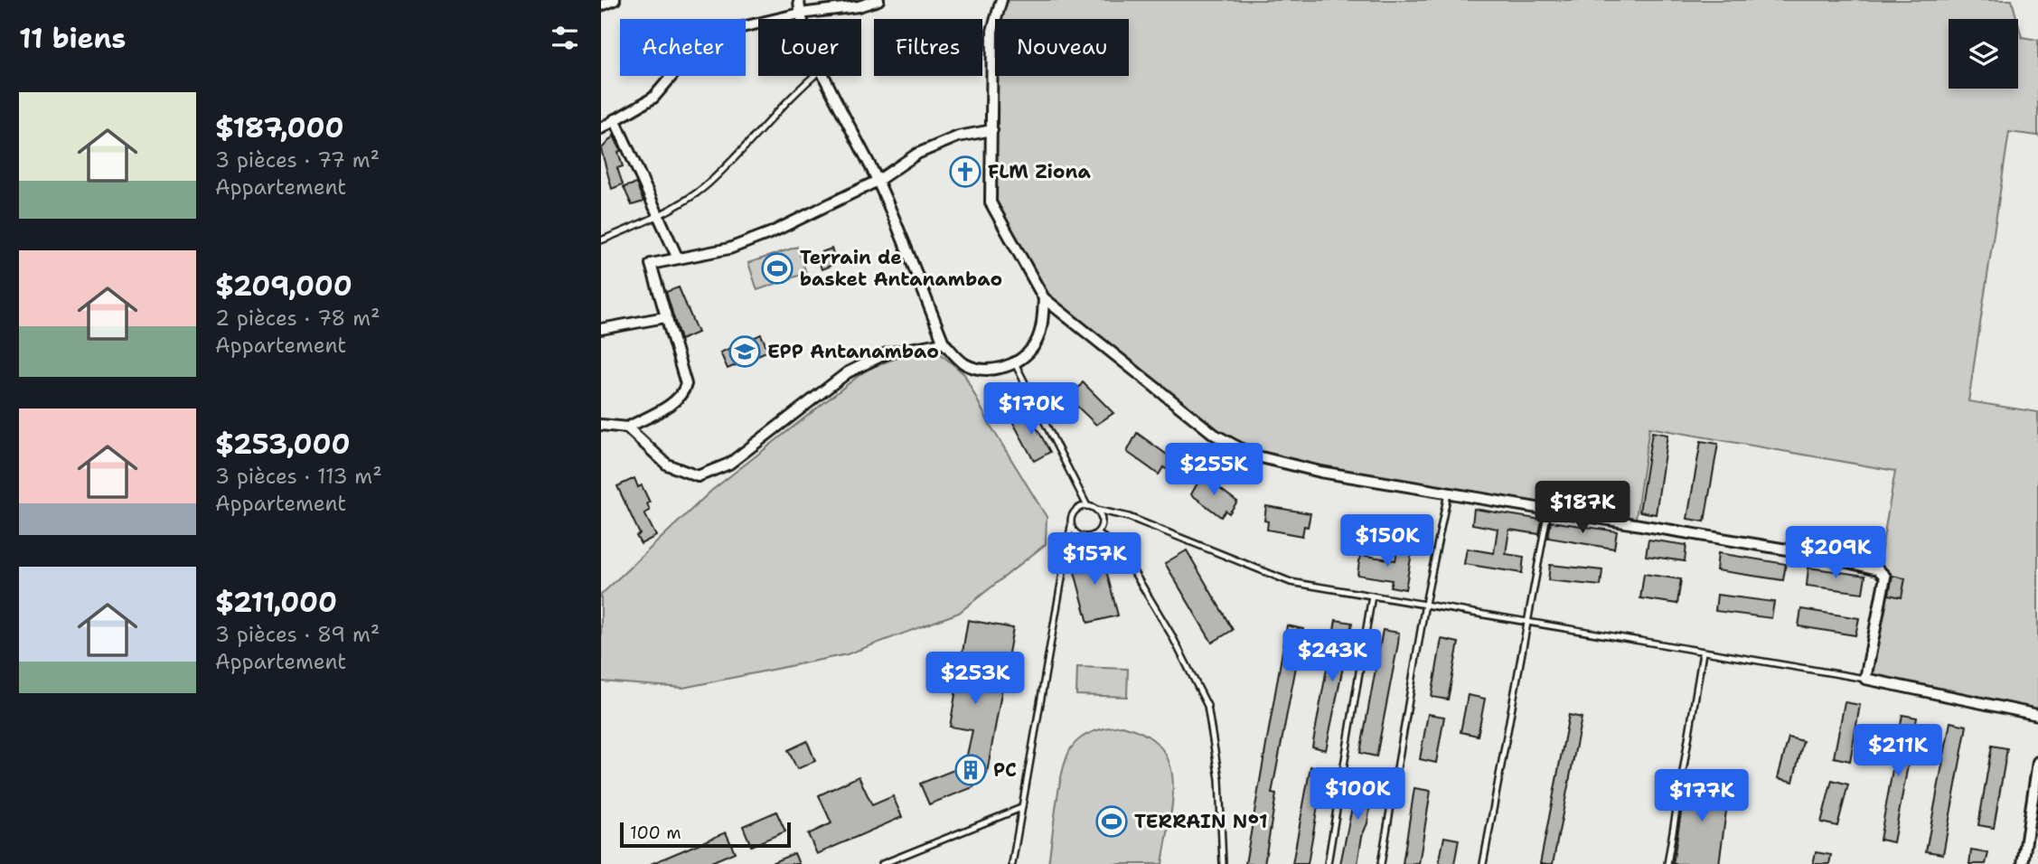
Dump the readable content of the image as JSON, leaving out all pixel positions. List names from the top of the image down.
{
  "places": {
    "church": ["FLM Ziona"],
    "sports": ["Terrain de basket Antanambao", "TERRAIN N°1"],
    "school or university": ["EPP Antanambao"],
    "building": ["PC"]
  },
  "scale_bar": "100 m",
  "page": {
    "heading": "11 biens",
    "chip": [
      "Acheter",
      "Louer",
      "Filtres",
      "Nouveau"
    ],
    "list": [
      {
        "name": "$187,000",
        "note": "3 pièces · 77 m² · Appartement"
      },
      {
        "name": "$209,000",
        "note": "2 pièces · 78 m² · Appartement"
      },
      {
        "name": "$253,000",
        "note": "3 pièces · 113 m² · Appartement"
      },
      {
        "name": "$211,000",
        "note": "3 pièces · 89 m² · Appartement"
      }
    ],
    "price": [
      "$170K",
      "$255K",
      "$187K",
      "$150K",
      "$209K",
      "$157K",
      "$243K",
      "$253K",
      "$211K",
      "$100K",
      "$177K"
    ],
    "scale": "100 m"
  }
}
